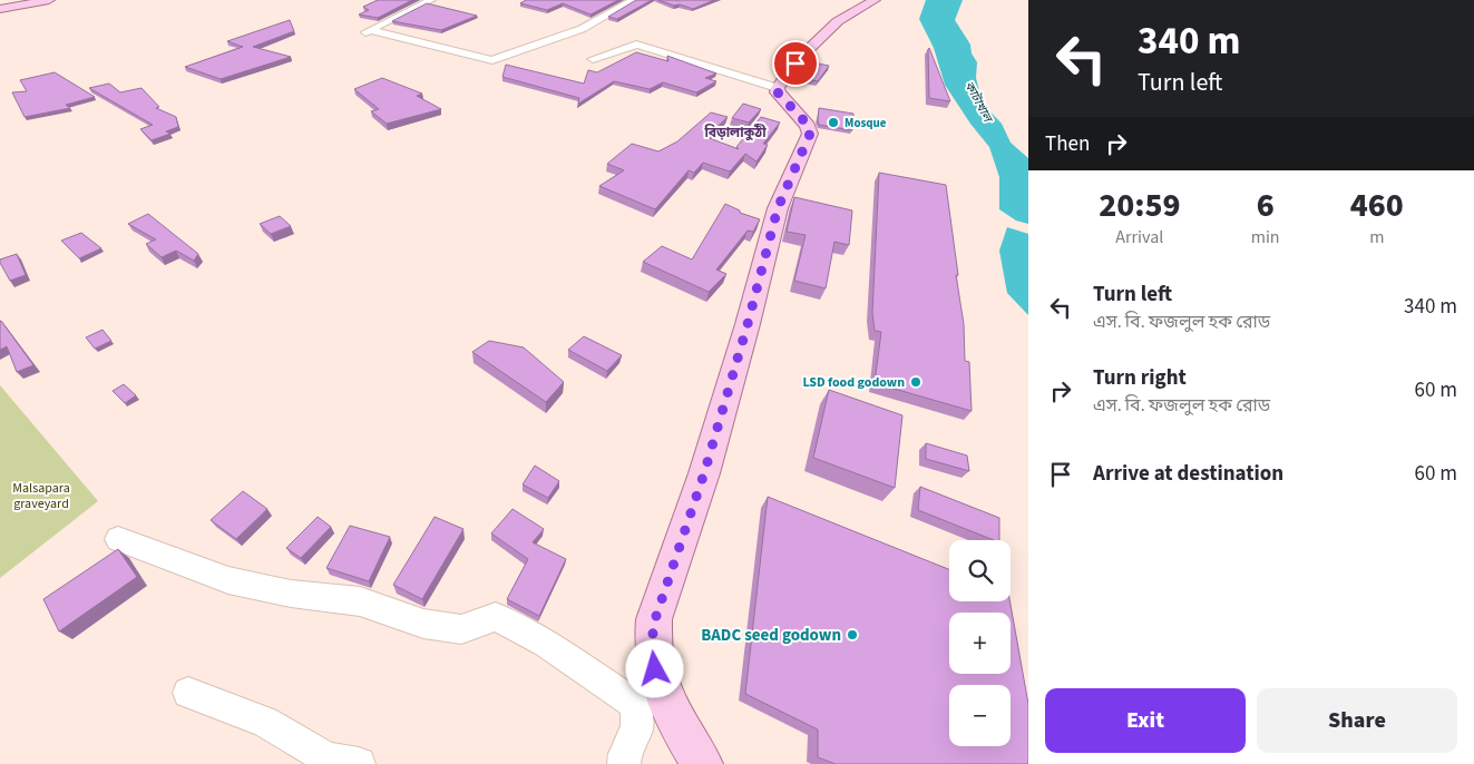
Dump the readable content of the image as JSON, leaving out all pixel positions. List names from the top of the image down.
{
  "districts": ["বিড়ালাকুঠী"],
  "water": ["কাটাখাল"],
  "parks": ["Malsapara graveyard"],
  "places": ["Mosque", "LSD food godown", "BADC seed godown"],
  "page": {
    "turn": ["340 m", "Turn left"],
    "then": "Then",
    "eta": [
      "20:59",
      "Arrival",
      "6",
      "min",
      "460",
      "m"
    ],
    "list": [
      {
        "name": "Turn left",
        "note": "এস. বি. ফজলুল হক রোড",
        "value": "340 m"
      },
      {
        "name": "Turn right",
        "note": "এস. বি. ফজলুল হক রোড",
        "value": "60 m"
      },
      {
        "name": "Arrive at destination",
        "value": "60 m"
      }
    ],
    "map_buttons": ["+", "−"],
    "buttons": ["Exit", "Share"]
  }
}
